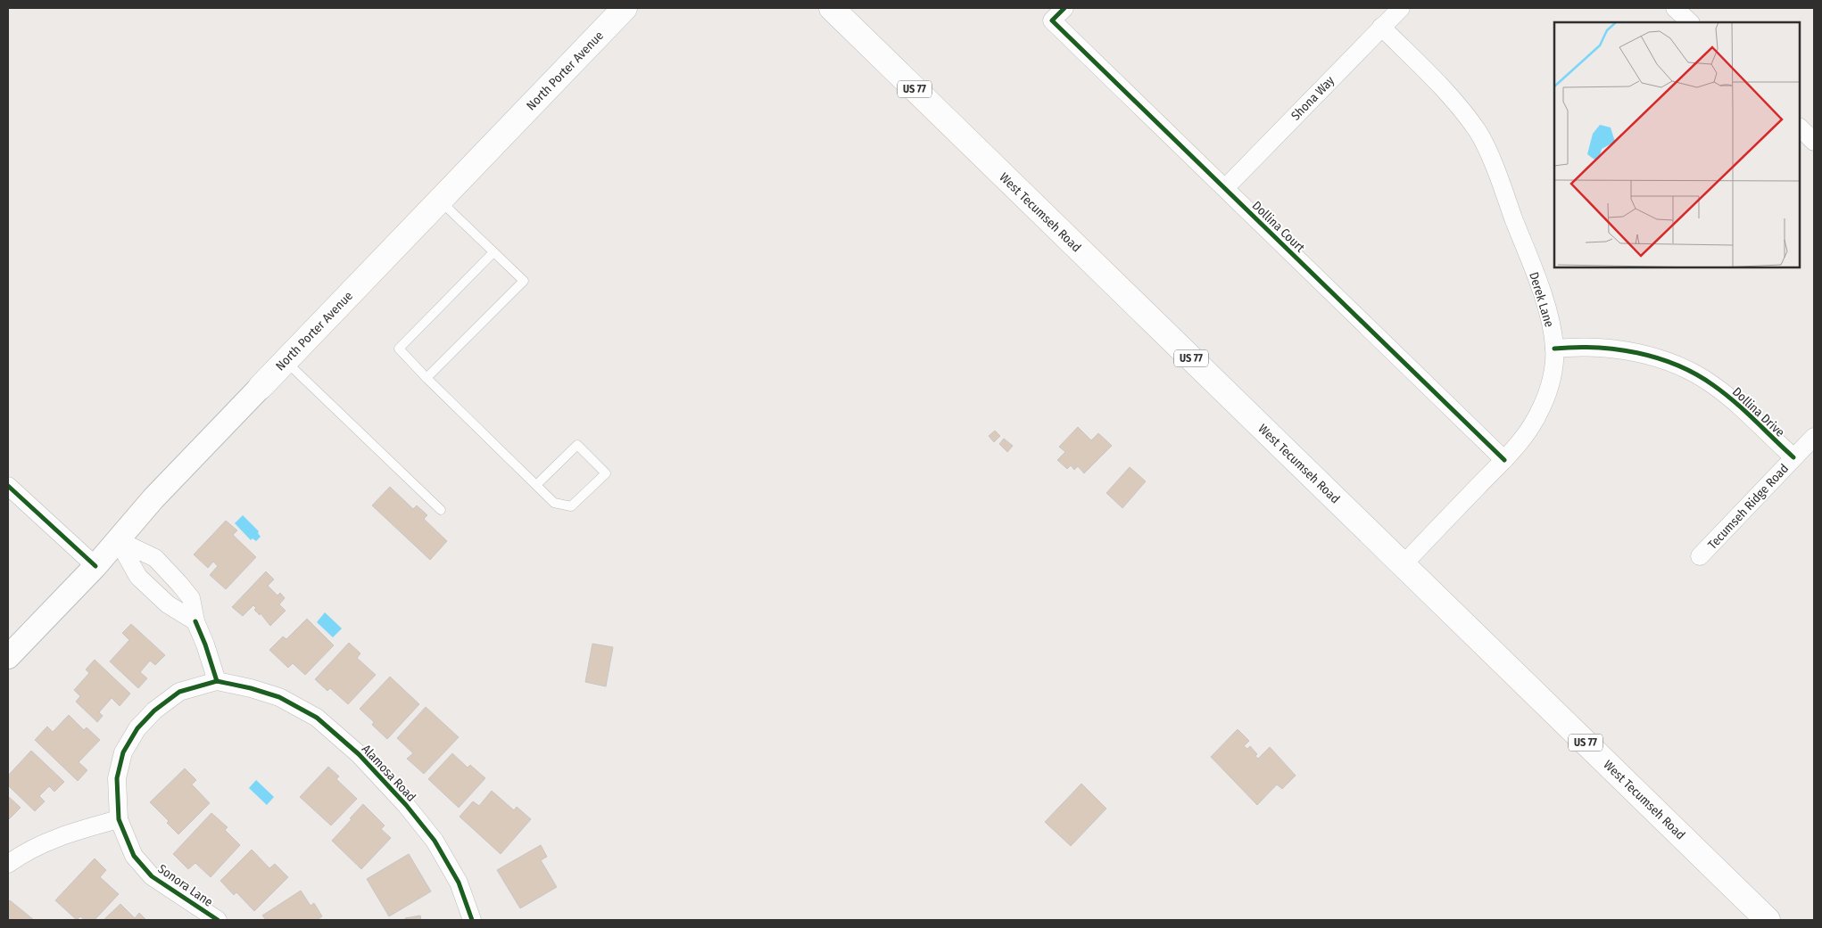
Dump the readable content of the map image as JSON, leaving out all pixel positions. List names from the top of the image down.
{
  "streets": {
    "main road": ["North Porter Avenue", "US 77", "West Tecumseh Road"],
    "street": [
      "Shona Way",
      "Dollina Court",
      "Derek Lane",
      "Dollina Drive",
      "Tecumseh Ridge Road",
      "Alamosa Road",
      "Sonora Lane"
    ]
  },
  "crossings": [
    ["Shona Way", "Dollina Court"],
    ["Shona Way", "Derek Lane"],
    ["West Tecumseh Road", "Derek Lane"],
    ["Dollina Court", "Derek Lane"],
    ["Derek Lane", "Dollina Drive"],
    ["Dollina Drive", "Tecumseh Ridge Road"],
    ["Alamosa Road", "Sonora Lane"]
  ]
}
